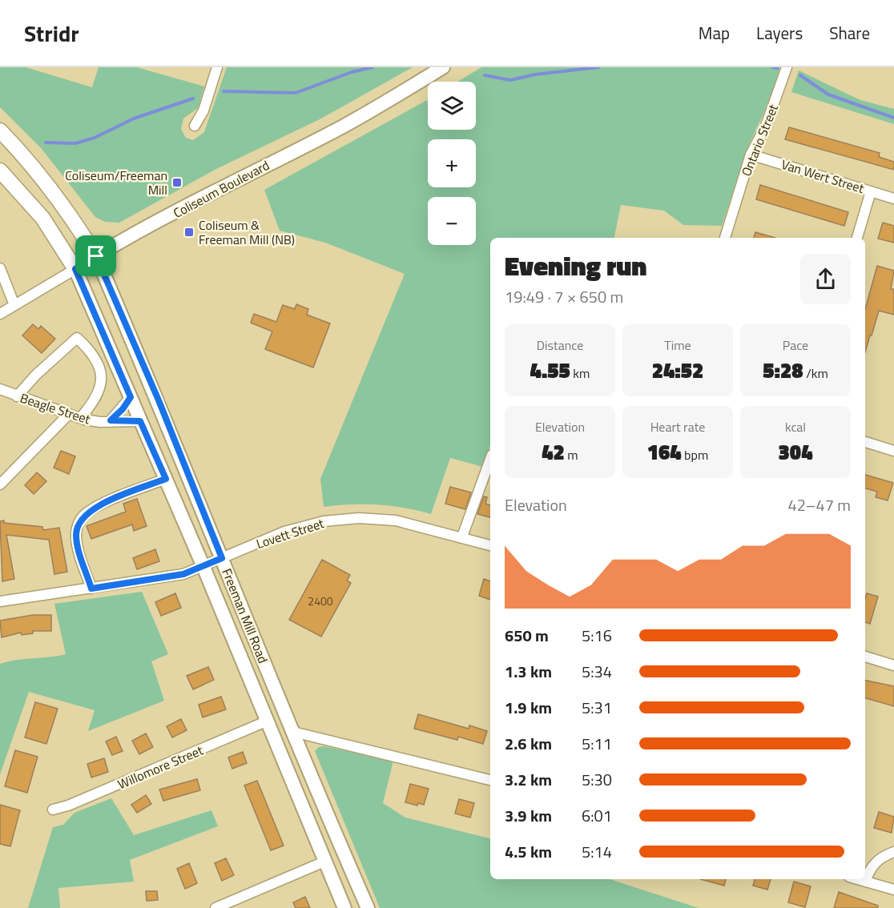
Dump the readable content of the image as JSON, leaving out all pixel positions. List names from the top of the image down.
{
  "streets": {
    "highway": ["Freeman Mill Road"],
    "main road": ["Coliseum Boulevard"],
    "street": [
      "Ontario Street",
      "Van Wert Street",
      "Beagle Street",
      "Lovett Street",
      "Willomore Street"
    ]
  },
  "crossings": [
    ["Ontario Street", "Van Wert Street"],
    ["Coliseum Boulevard", "Freeman Mill Road"],
    ["Beagle Street", "Freeman Mill Road"],
    ["Lovett Street", "Freeman Mill Road"],
    ["Freeman Mill Road", "Willomore Street"]
  ],
  "places": {
    "transit": ["Coliseum/Freeman Mill", "Coliseum & Freeman Mill (NB)"]
  },
  "house_numbers": ["2400"],
  "page": {
    "header": "Stridr",
    "nav": ["Map", "Layers", "Share"],
    "map_buttons": ["+", "−"],
    "heading": ["Evening run", "19:49 · 7 × 650 m"],
    "stats": [
      ["Distance", "4.55 km"],
      ["Time", "24:52"],
      ["Pace", "5:28 /km"],
      ["Elevation", "42 m"],
      ["Heart rate", "164 bpm"],
      ["kcal", "304"]
    ],
    "chart": ["Elevation", "42–47 m"],
    "list": [
      {
        "name": "650 m",
        "note": "5:16"
      },
      {
        "name": "1.3 km",
        "note": "5:34"
      },
      {
        "name": "1.9 km",
        "note": "5:31"
      },
      {
        "name": "2.6 km",
        "note": "5:11"
      },
      {
        "name": "3.2 km",
        "note": "5:30"
      },
      {
        "name": "3.9 km",
        "note": "6:01"
      },
      {
        "name": "4.5 km",
        "note": "5:14"
      }
    ]
  }
}
